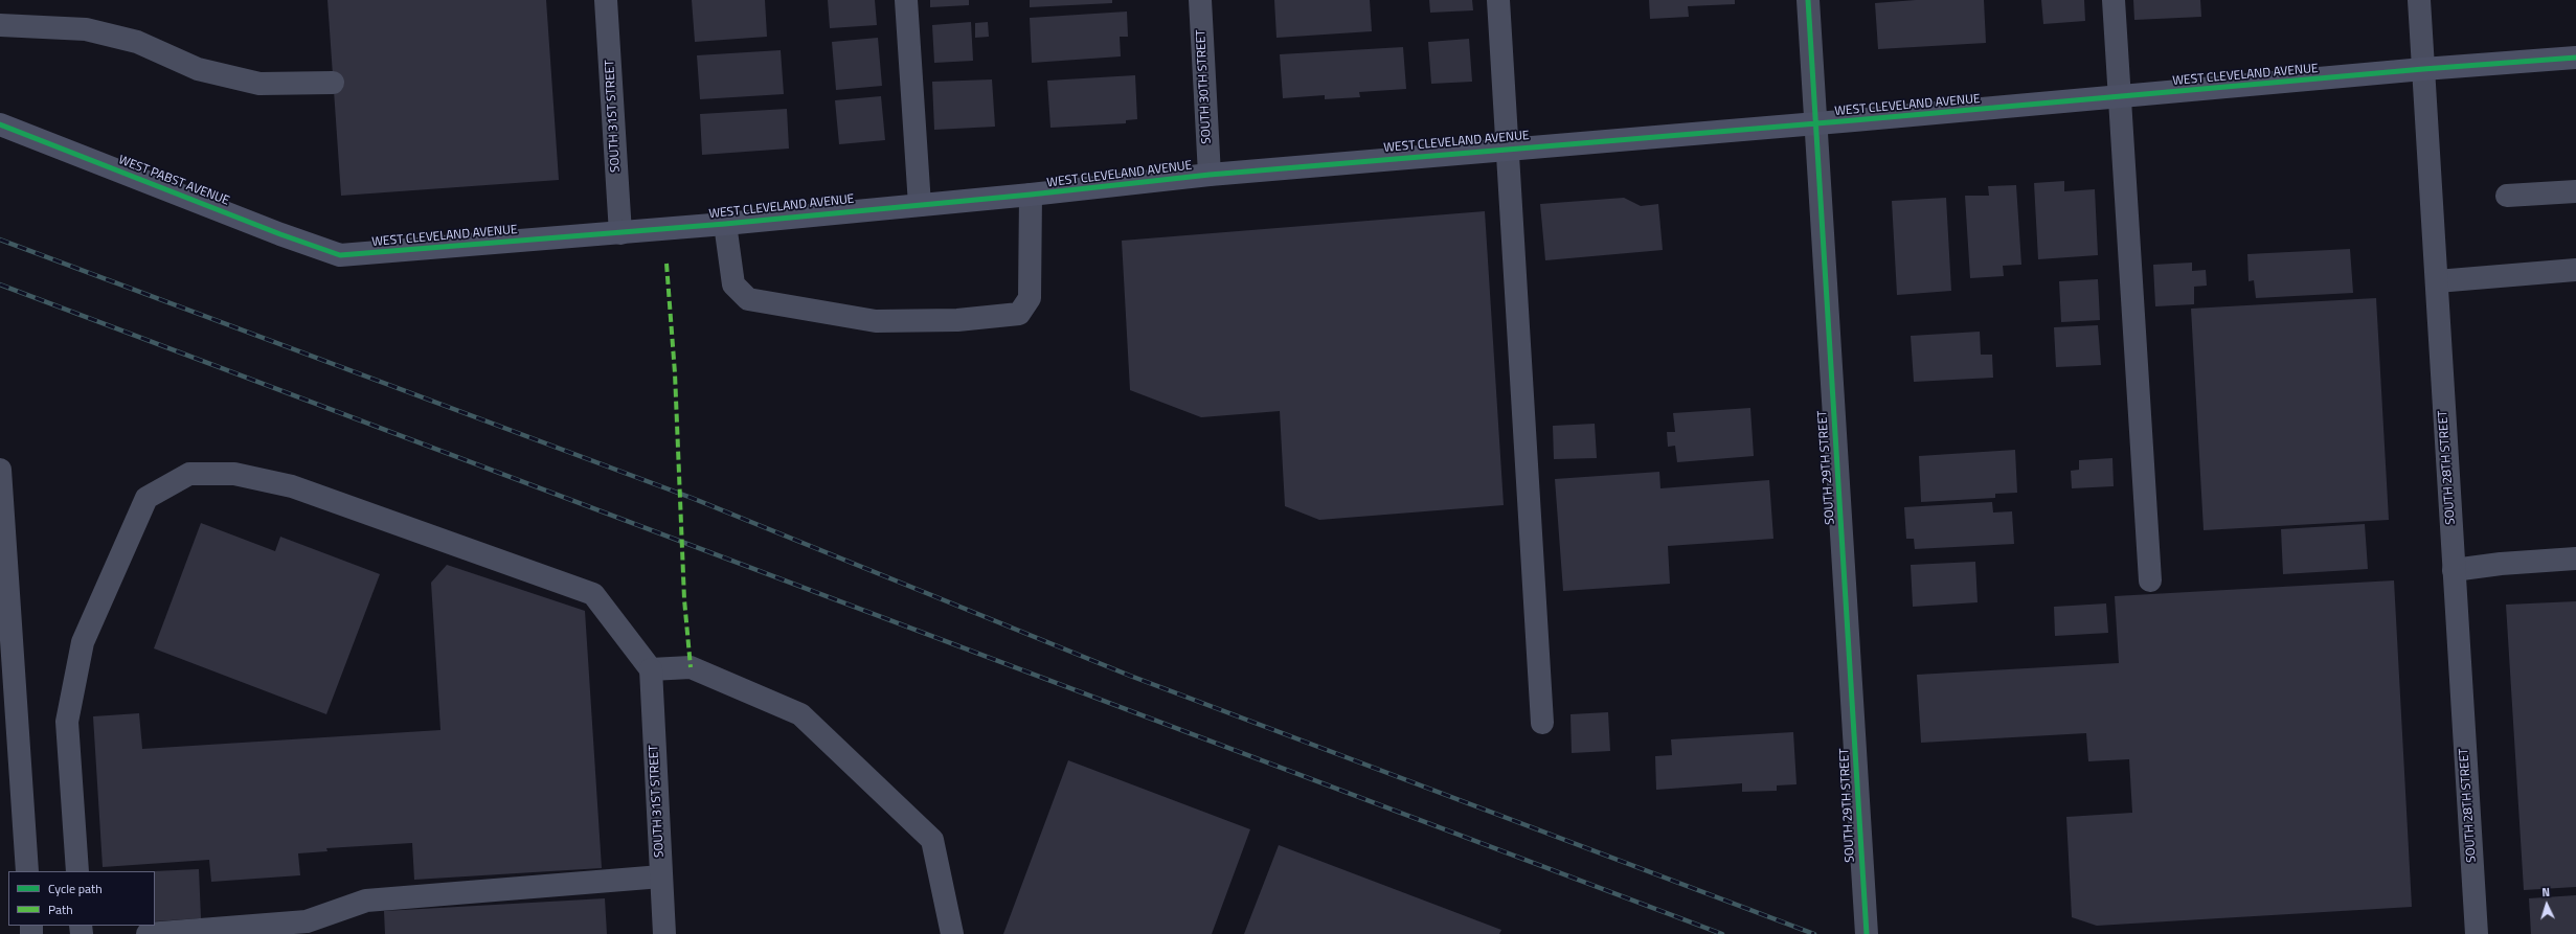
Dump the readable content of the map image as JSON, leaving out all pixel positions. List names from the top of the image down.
{
  "streets": {
    "street": [
      "WEST CLEVELAND AVENUE",
      "SOUTH 30TH STREET",
      "SOUTH 31ST STREET",
      "WEST PABST AVENUE",
      "SOUTH 29TH STREET",
      "SOUTH 28TH STREET"
    ]
  },
  "crossings": [
    ["WEST CLEVELAND AVENUE", "SOUTH 30TH STREET"],
    ["WEST CLEVELAND AVENUE", "SOUTH 31ST STREET"],
    ["WEST CLEVELAND AVENUE", "WEST PABST AVENUE"],
    ["WEST CLEVELAND AVENUE", "SOUTH 29TH STREET"],
    ["WEST CLEVELAND AVENUE", "SOUTH 28TH STREET"]
  ],
  "legend": ["Cycle path", "Path"],
  "north": "top"
}
